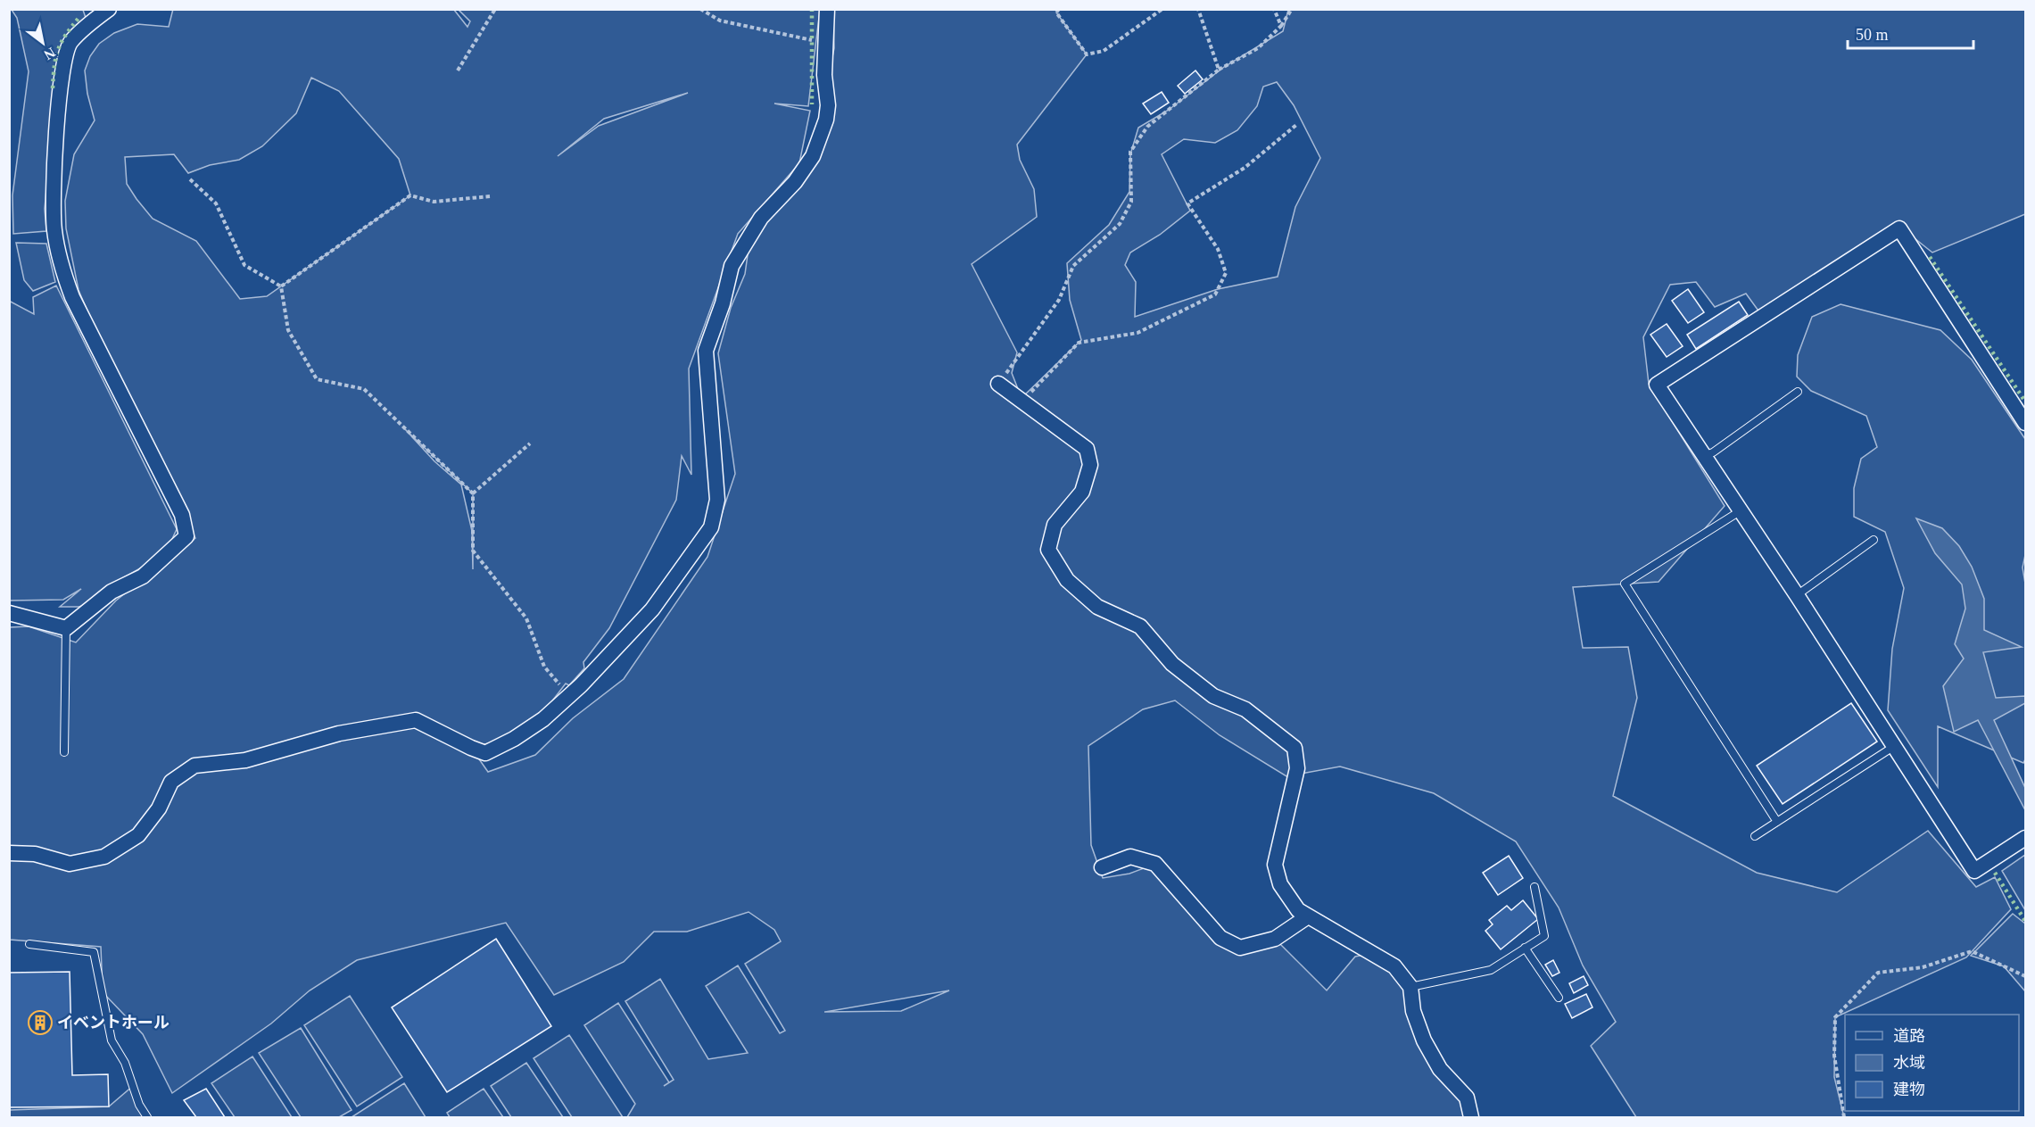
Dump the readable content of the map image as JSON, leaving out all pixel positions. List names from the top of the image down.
{
  "places": {
    "building": ["イベントホール"]
  },
  "legend": ["道路", "水域", "建物"],
  "scale_bar": "50 m",
  "north": "bottom right"
}
